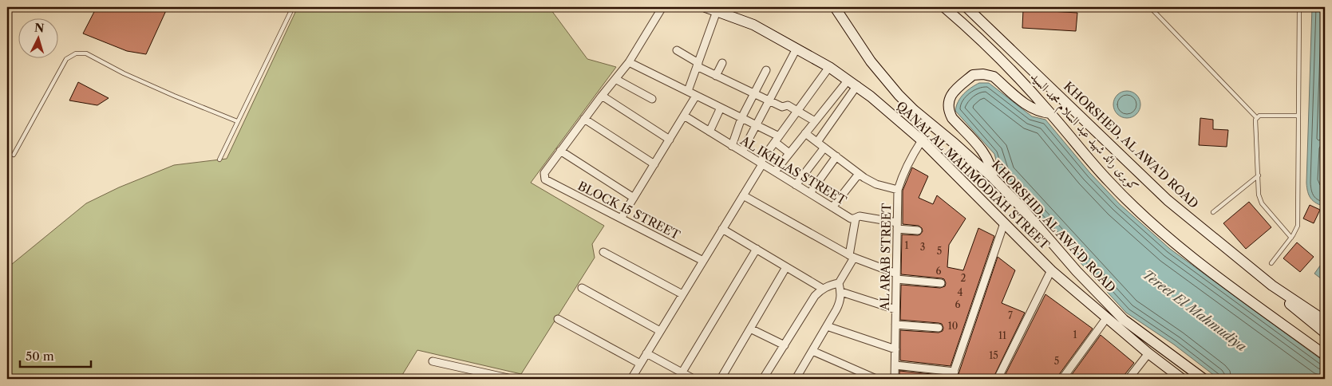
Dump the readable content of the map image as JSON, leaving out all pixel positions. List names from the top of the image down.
{
  "streets": {
    "main road": [
      "كوبرى رائد شهيد عبد السلام محمد السيد",
      "KHORSHED, AL AWA'D ROAD",
      "QANAL AL MAHMODIAH STREET",
      "KHORSHID, AL AWA'D ROAD"
    ],
    "street": ["AL IKHLAS STREET", "BLOCK 15 STREET", "AL ARAB STREET"]
  },
  "crossings": [
    ["AL IKHLAS STREET", "AL ARAB STREET"],
    ["QANAL AL MAHMODIAH STREET", "AL ARAB STREET"]
  ],
  "water": ["Tereet El Mahmudiya"],
  "house_numbers": [
    "1",
    "3",
    "5",
    "6",
    "2",
    "4",
    "6",
    "7",
    "10",
    "1",
    "11",
    "15",
    "5"
  ],
  "scale_bar": "50 m",
  "north": "top"
}
